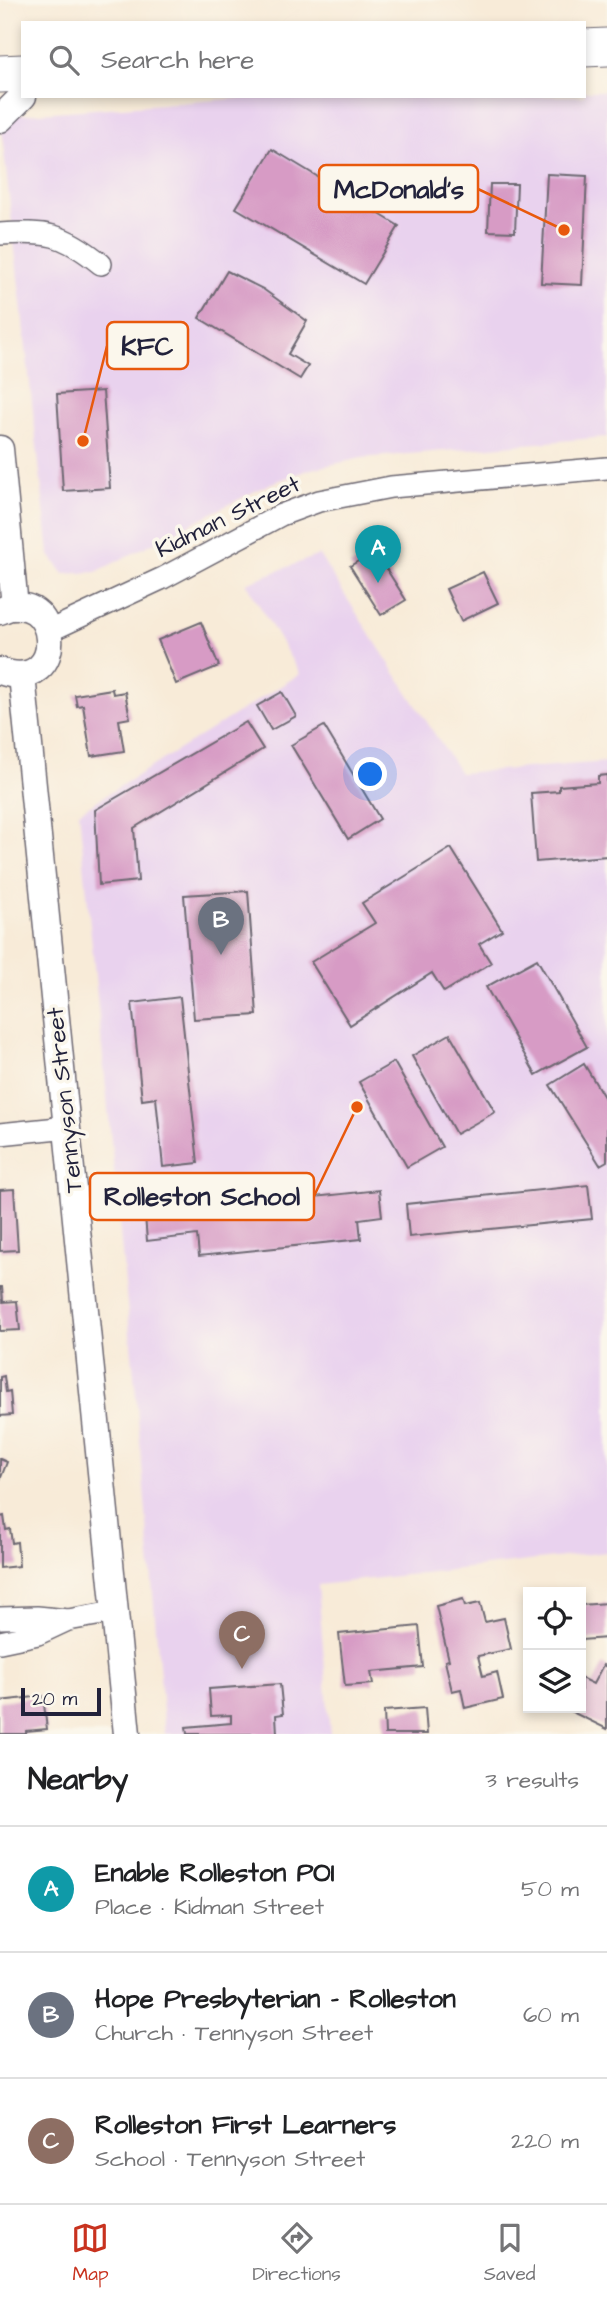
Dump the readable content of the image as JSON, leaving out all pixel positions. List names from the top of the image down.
{
  "streets": {
    "street": ["Kidman Street", "Tennyson Street"]
  },
  "places": ["McDonald's", "KFC", "Rolleston School"],
  "scale_bar": "20 m",
  "page": {
    "search": "Search here",
    "pins": ["A", "B", "C"],
    "scale": "20 m",
    "heading": ["Nearby", "3 results"],
    "list": [
      {
        "mark": "A",
        "name": "Enable Rolleston POI",
        "note": "Place · Kidman Street",
        "value": "50 m"
      },
      {
        "mark": "B",
        "name": "Hope Presbyterian - Rolleston",
        "note": "Church · Tennyson Street",
        "value": "60 m"
      },
      {
        "mark": "C",
        "name": "Rolleston First Learners",
        "note": "School · Tennyson Street",
        "value": "220 m"
      }
    ],
    "nav": ["Map", "Directions", "Saved"]
  }
}
